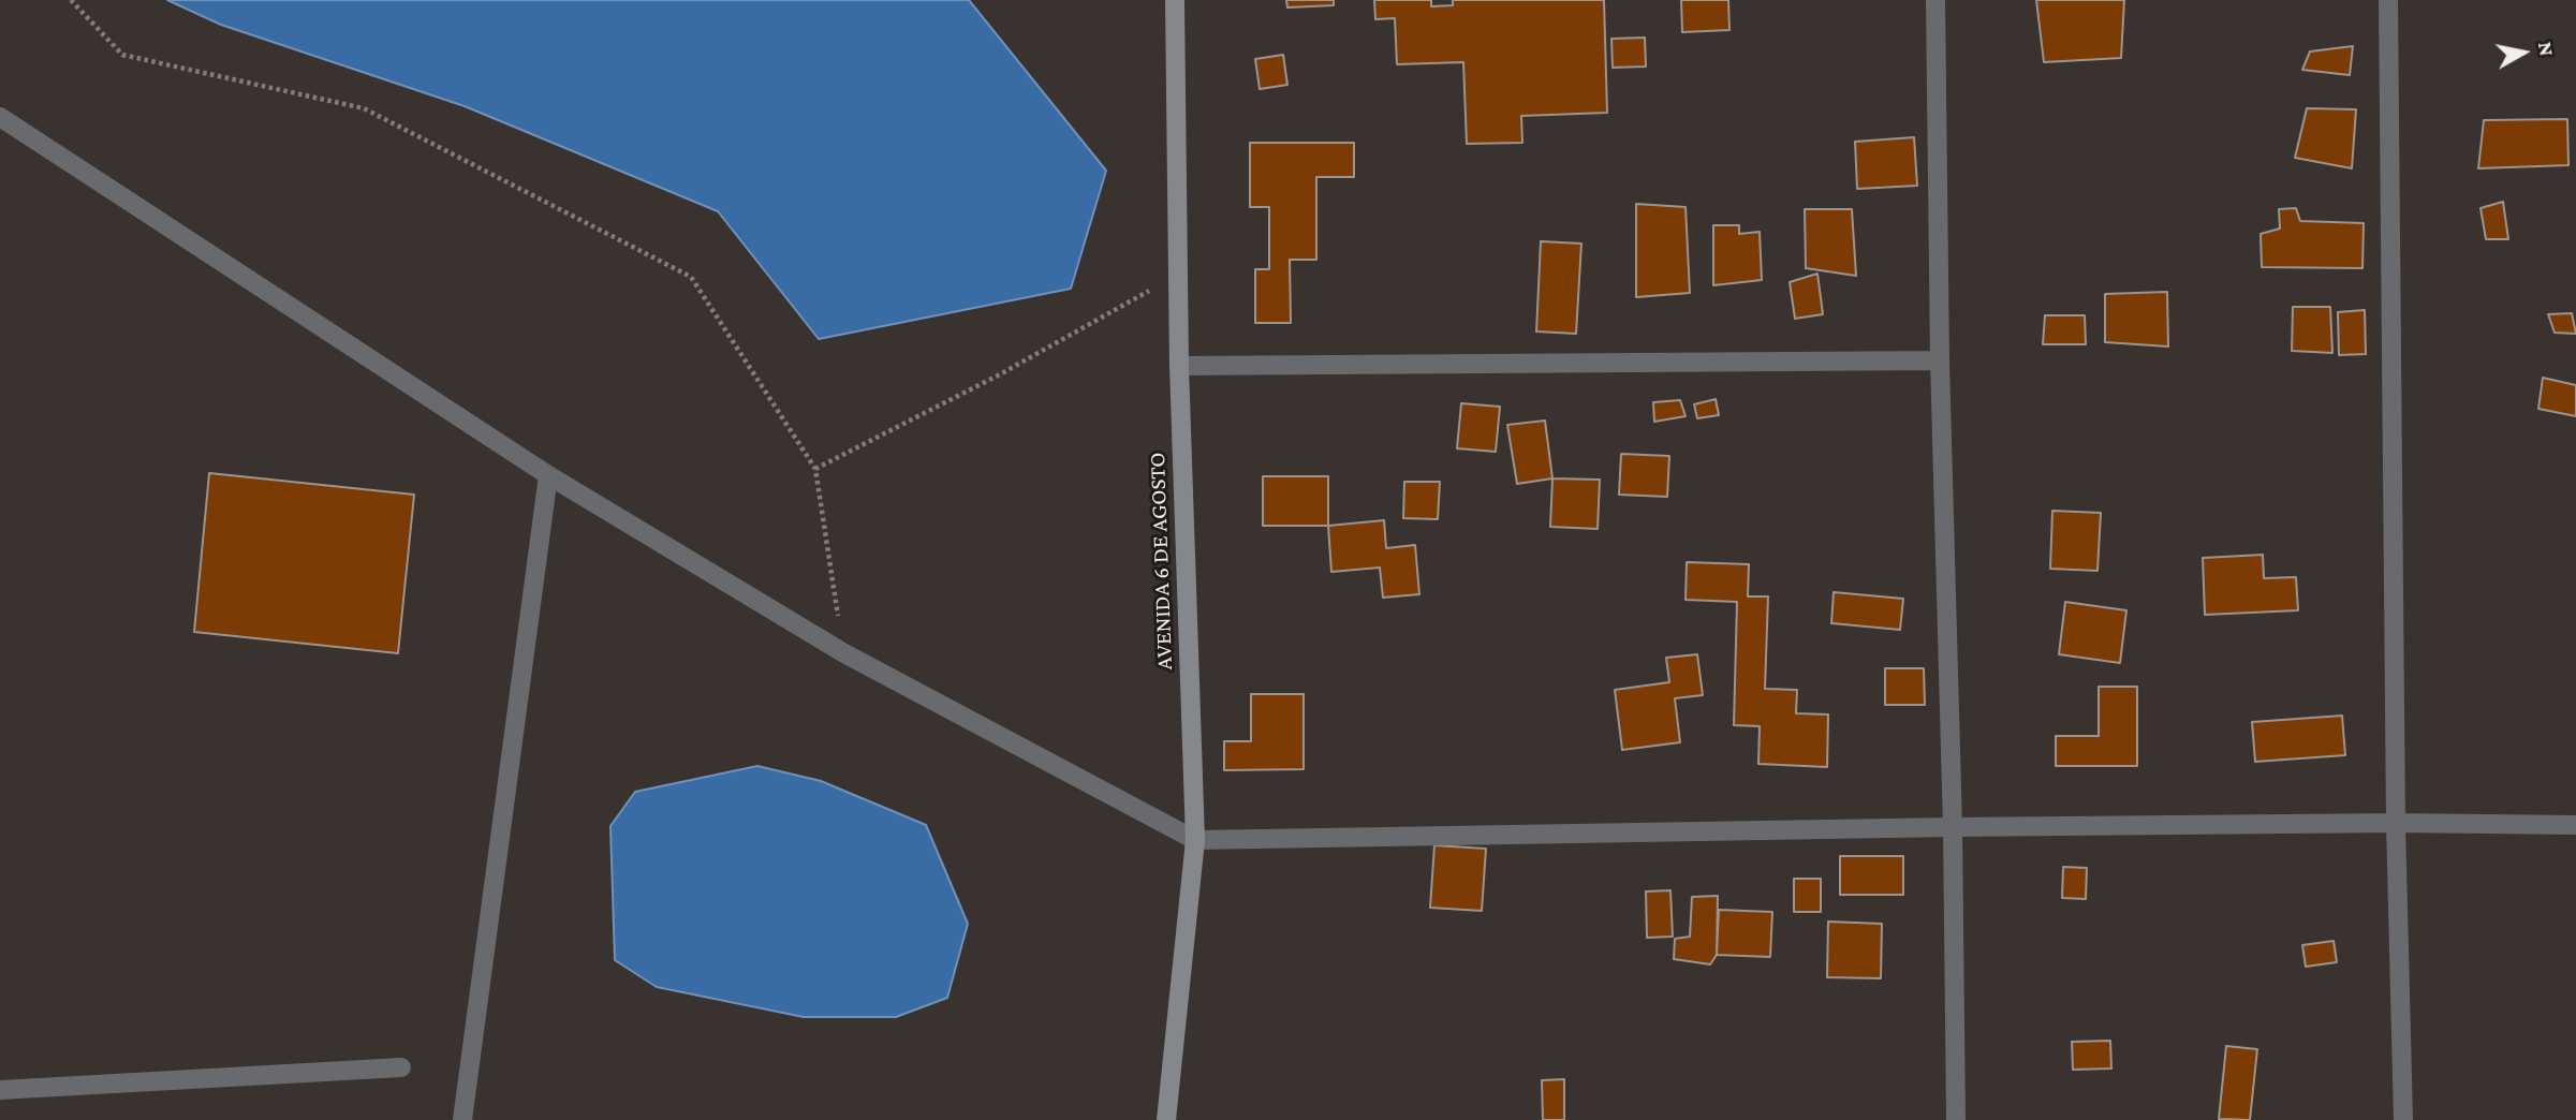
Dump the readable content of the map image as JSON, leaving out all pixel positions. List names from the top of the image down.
{
  "streets": {
    "street": ["AVENIDA 6 DE AGOSTO"]
  },
  "north": "right"
}
